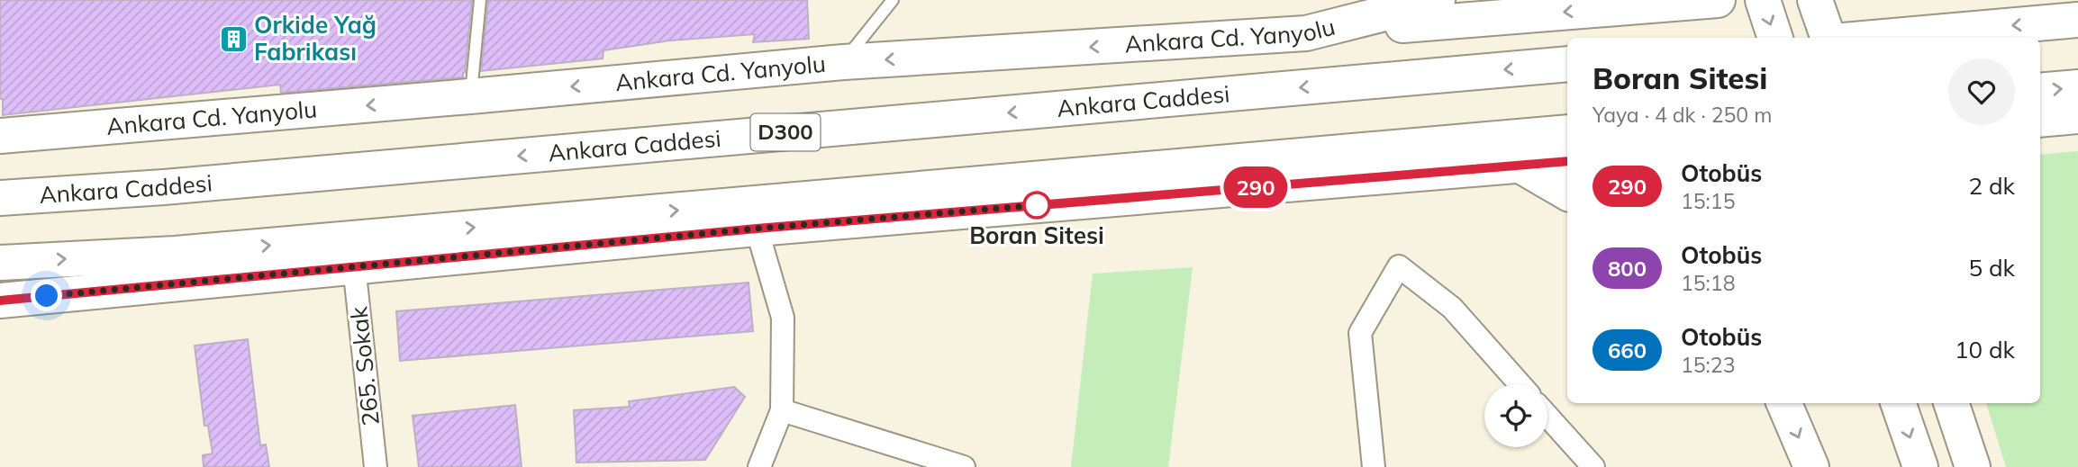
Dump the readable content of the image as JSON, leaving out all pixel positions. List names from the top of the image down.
{
  "streets": {
    "main road": ["Ankara Cd. Yanyolu", "Ankara Caddesi", "D300"],
    "street": ["265. Sokak"]
  },
  "places": {
    "building": ["Orkide Yağ Fabrikası"],
    "other": ["Boran Sitesi"]
  },
  "lines": ["bus line 290"],
  "page": {
    "on_map": "290",
    "heading": ["Boran Sitesi", "Yaya · 4 dk · 250 m"],
    "list": [
      {
        "mark": "290",
        "name": "Otobüs",
        "note": "15:15",
        "value": "2 dk"
      },
      {
        "mark": "800",
        "name": "Otobüs",
        "note": "15:18",
        "value": "5 dk"
      },
      {
        "mark": "660",
        "name": "Otobüs",
        "note": "15:23",
        "value": "10 dk"
      }
    ]
  }
}
